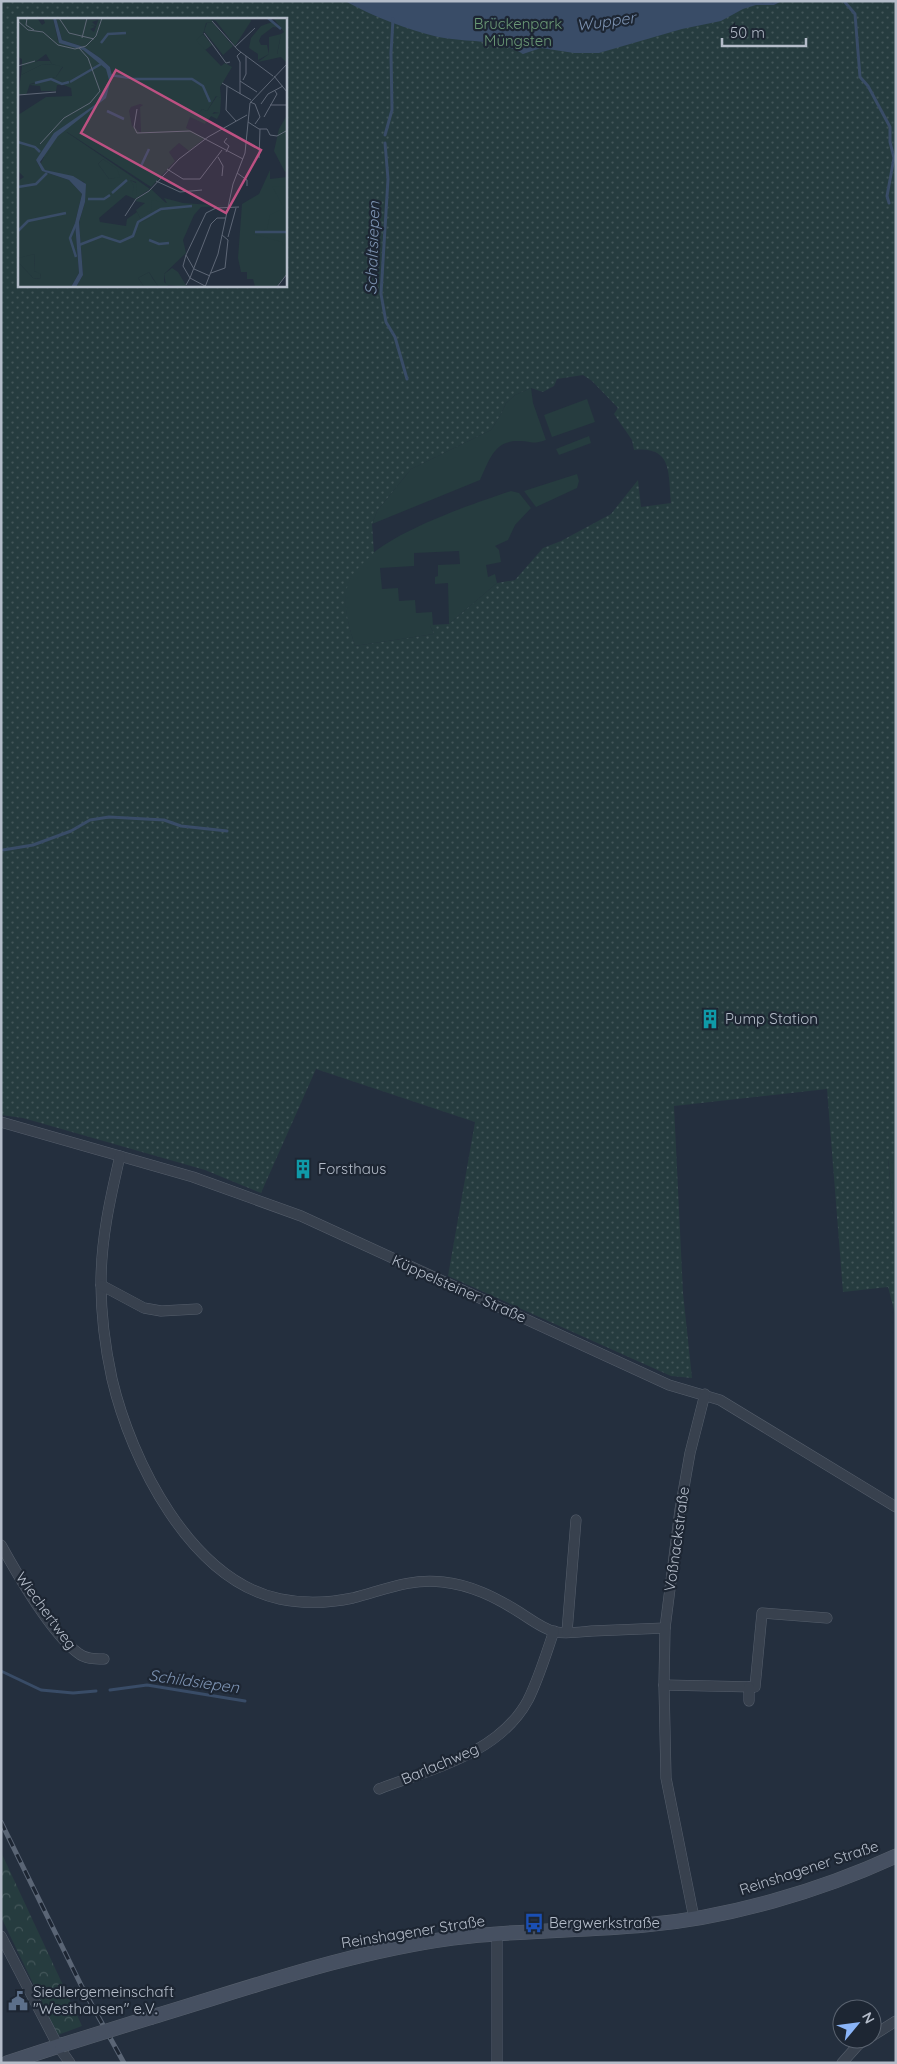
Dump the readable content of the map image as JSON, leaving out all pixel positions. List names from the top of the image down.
{
  "streets": {
    "main road": ["Reinshagener Straße"],
    "street": [
      "Küppelsteiner Straße",
      "Voßnackstraße",
      "Wiechertweg",
      "Barlachweg"
    ]
  },
  "crossings": [
    ["Küppelsteiner Straße", "Voßnackstraße"],
    ["Voßnackstraße", "Reinshagener Straße"]
  ],
  "water": ["Wupper", "Schaltsiepen", "Schildsiepen"],
  "parks": ["Brückenpark Müngsten"],
  "places": {
    "building": ["Pump Station", "Forsthaus"],
    "bus stop": ["Bergwerkstraße"],
    "public building": ["Siedlergemeinschaft \"Westhausen\" e.V."]
  },
  "scale_bar": "50 m",
  "north": "top right"
}
